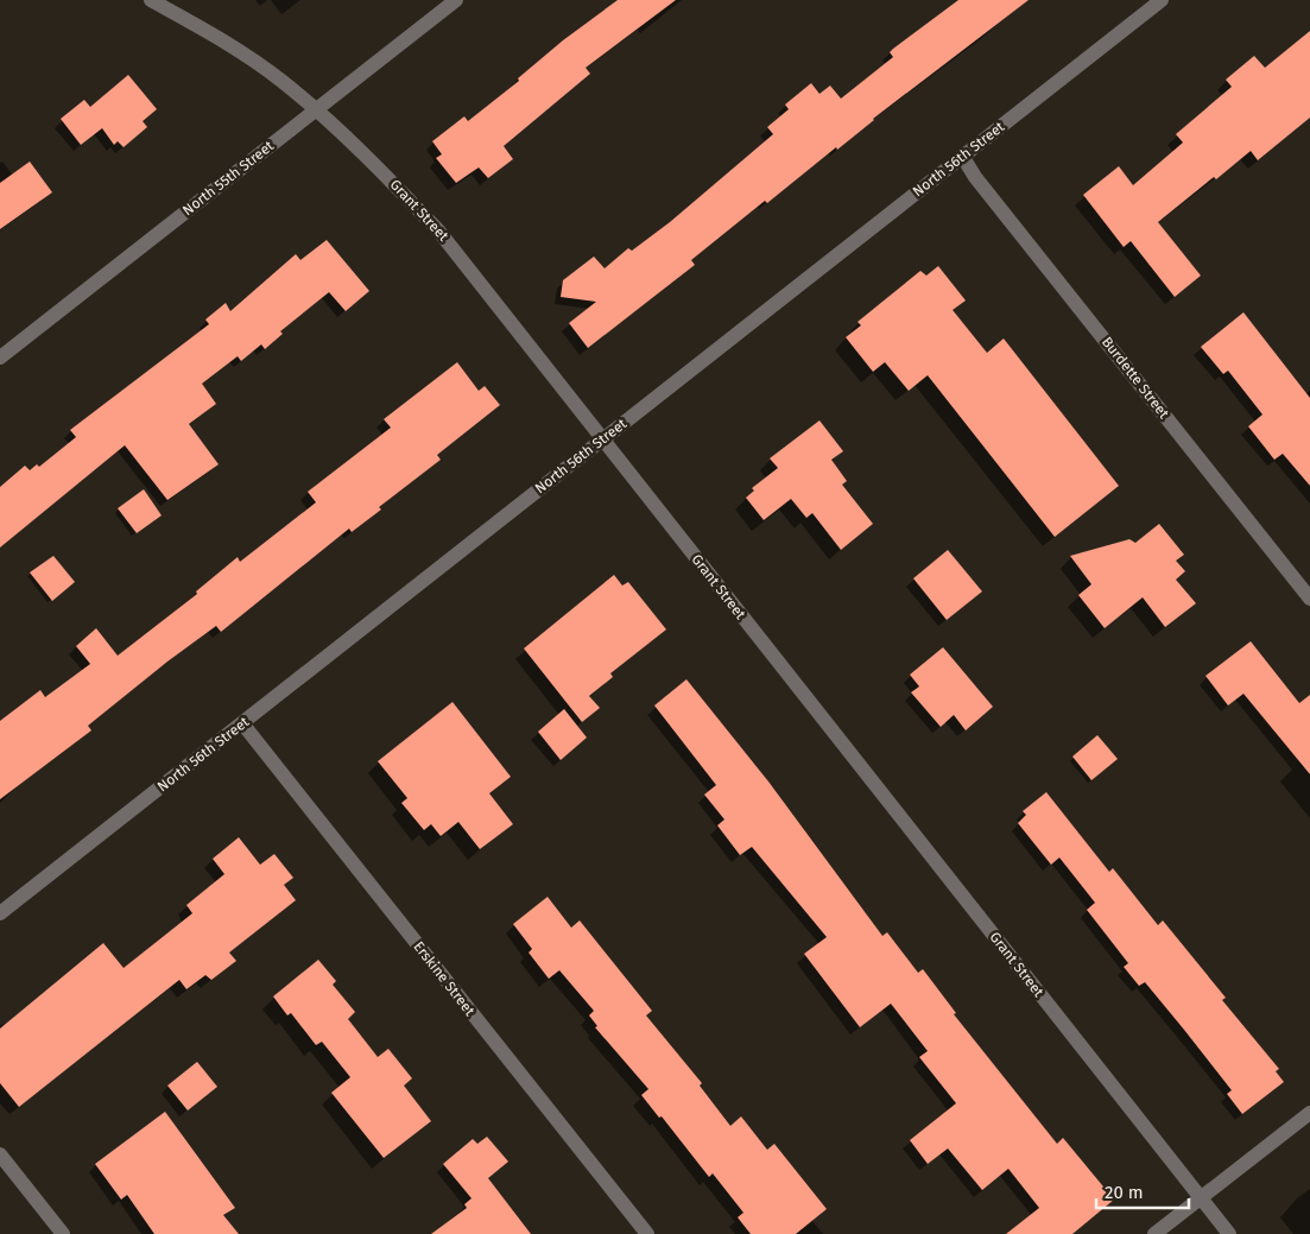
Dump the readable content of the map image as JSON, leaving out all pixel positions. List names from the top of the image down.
{
  "streets": {
    "street": [
      "North 56th Street",
      "North 55th Street",
      "Grant Street",
      "Burdette Street",
      "Erskine Street"
    ]
  },
  "crossings": [
    ["North 56th Street", "Grant Street"],
    ["North 56th Street", "Burdette Street"],
    ["North 56th Street", "Erskine Street"],
    ["North 55th Street", "Grant Street"]
  ],
  "scale_bar": "20 m"
}
